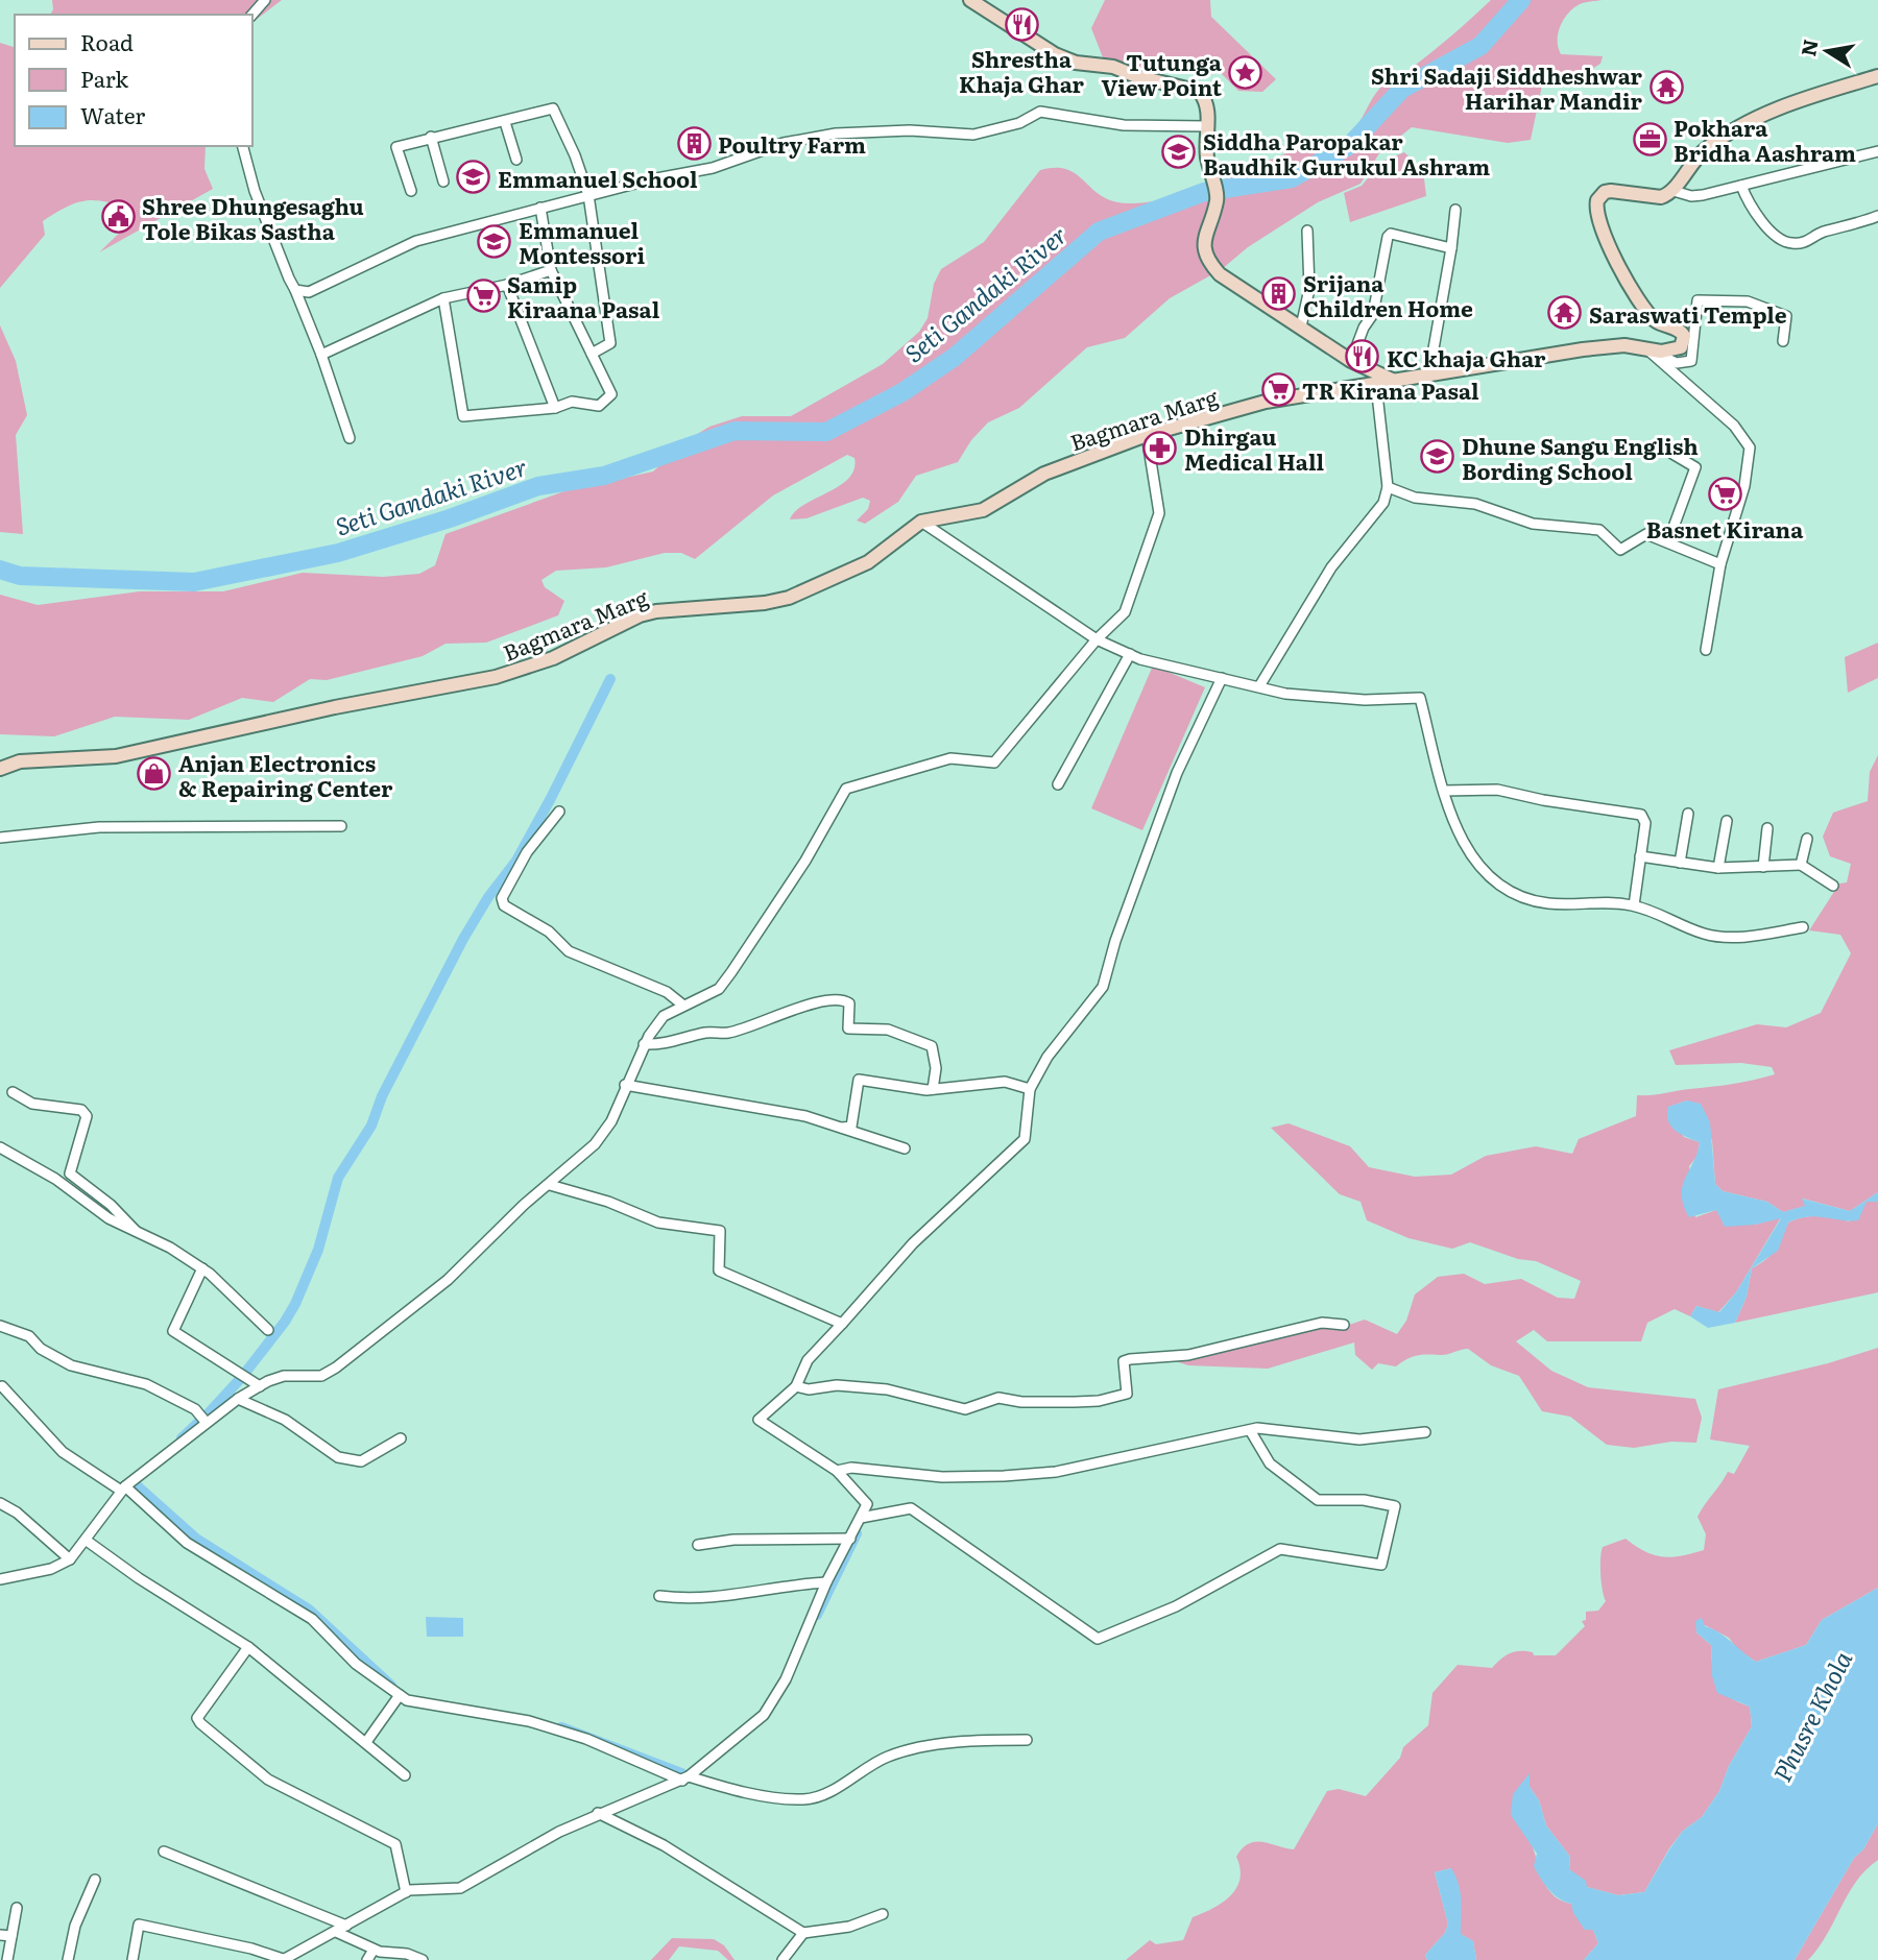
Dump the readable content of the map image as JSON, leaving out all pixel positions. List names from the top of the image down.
{
  "streets": {
    "main road": ["Bagmara Marg"]
  },
  "water": ["Seti Gandaki River", "Phusre Khola"],
  "places": {
    "restaurant": ["Shrestha Khaja Ghar", "KC khaja Ghar"],
    "place": ["Tutunga View Point"],
    "temple": ["Shri Sadaji Siddheshwar Harihar Mandir", "Saraswati Temple"],
    "office": ["Pokhara Bridha Aashram"],
    "building": ["Poultry Farm", "Srijana Children Home"],
    "school or university": [
      "Siddha Paropakar Baudhik Gurukul Ashram",
      "Emmanuel School",
      "Emmanuel Montessori",
      "Dhune Sangu English Bording School"
    ],
    "public building": ["Shree Dhungesaghu Tole Bikas Sastha"],
    "supermarket": ["Samip Kiraana Pasal", "TR Kirana Pasal", "Basnet Kirana"],
    "pharmacy": ["Dhirgau Medical Hall"],
    "shop": ["Anjan Electronics & Repairing Center"]
  },
  "legend": ["Road", "Park", "Water"],
  "north": "left"
}
